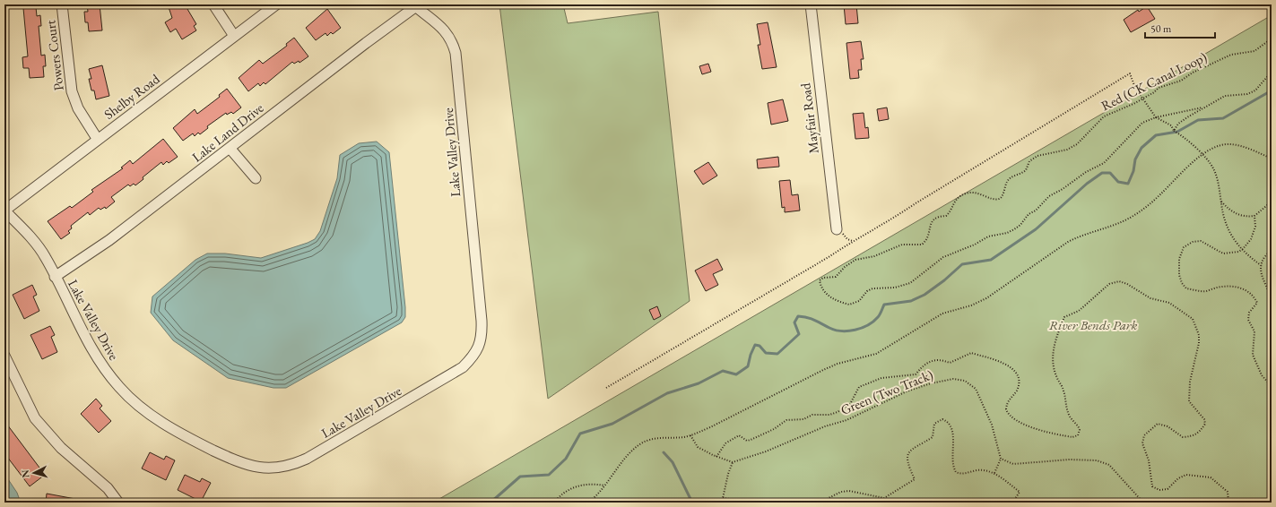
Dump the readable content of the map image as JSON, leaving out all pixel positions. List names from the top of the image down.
{
  "streets": {
    "street": [
      "Powers Court",
      "Shelby Road",
      "Mayfair Road",
      "Lake Land Drive",
      "Lake Valley Drive"
    ],
    "path": ["Red (CK Canal Loop)", "Green (Two Track)"]
  },
  "crossings": [
    ["Powers Court", "Shelby Road"],
    ["Shelby Road", "Lake Valley Drive"],
    ["Lake Land Drive", "Lake Valley Drive"]
  ],
  "parks": ["River Bends Park"],
  "scale_bar": "50 m",
  "north": "left"
}
